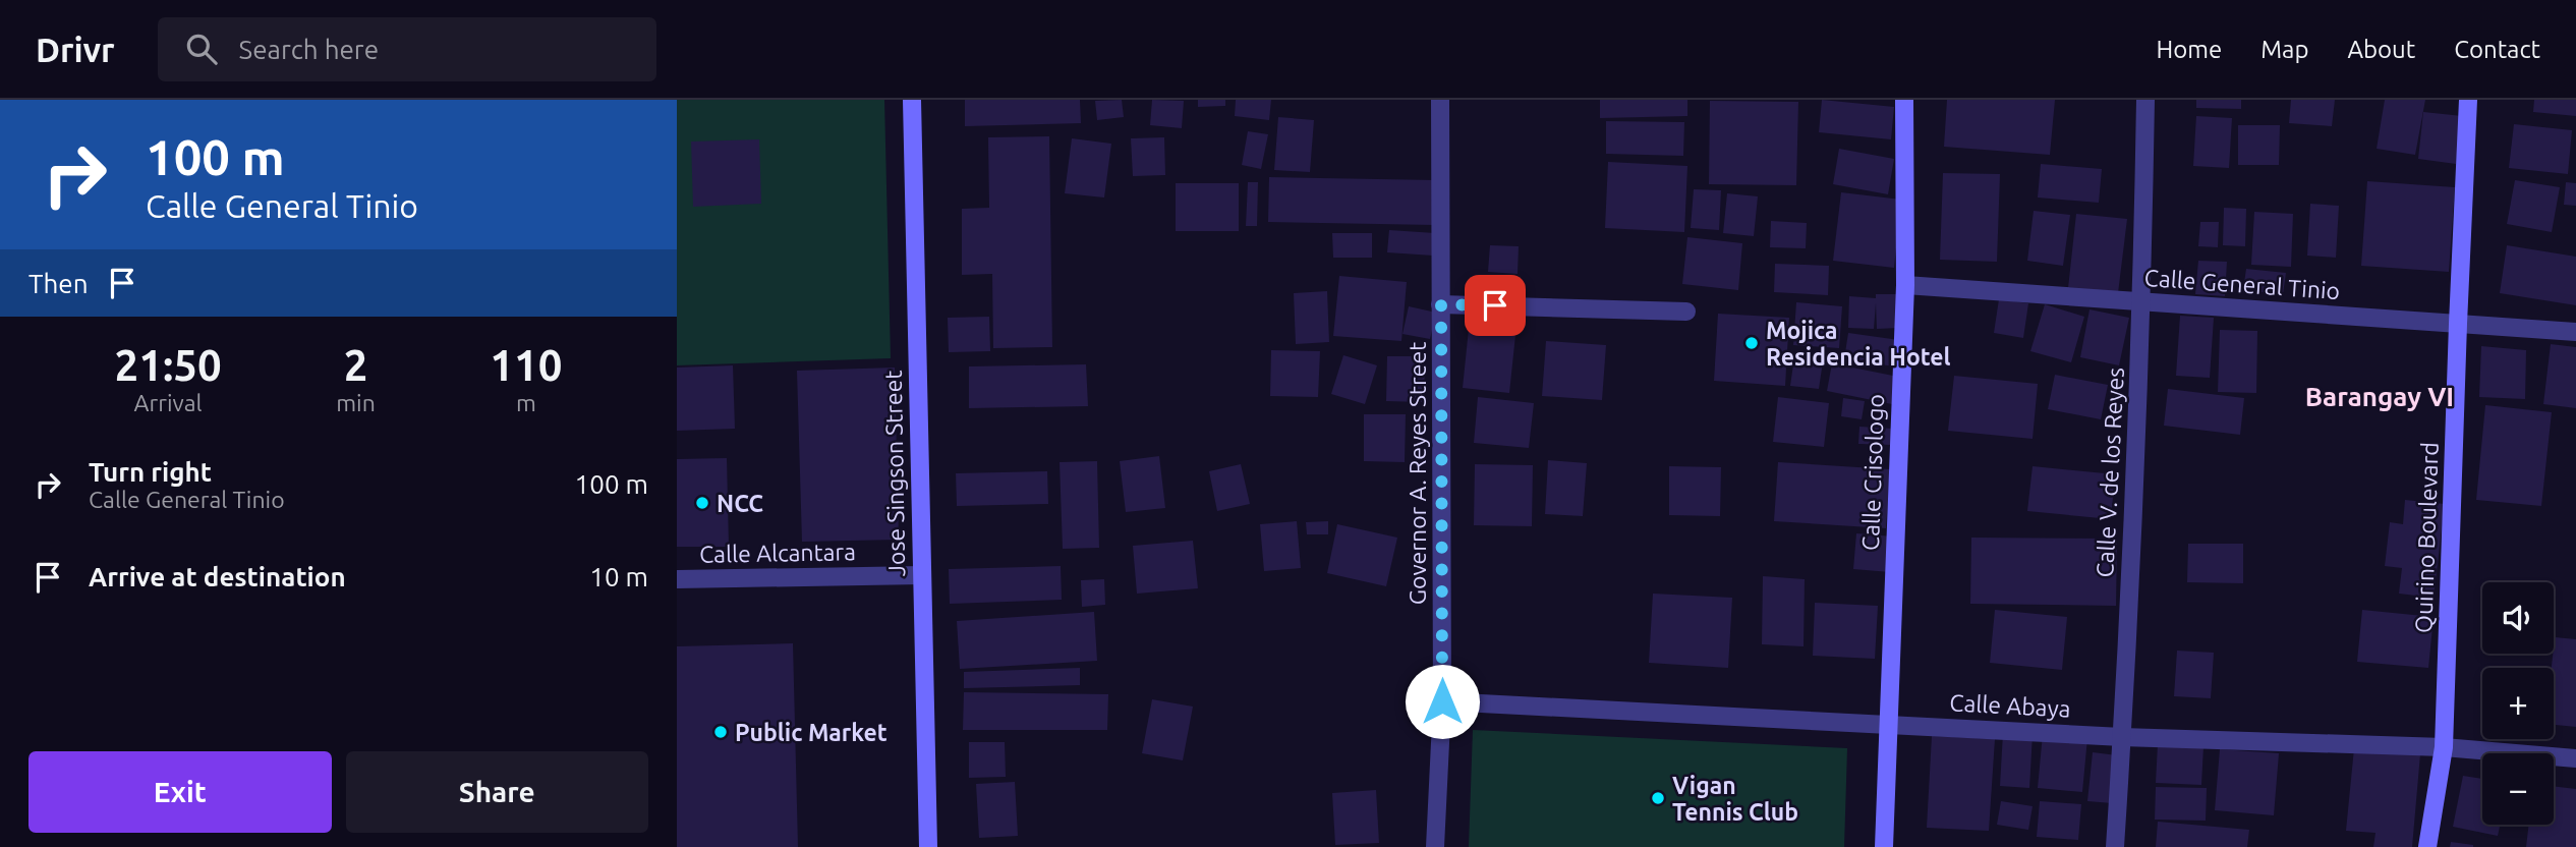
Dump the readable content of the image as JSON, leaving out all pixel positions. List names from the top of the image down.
{
  "streets": {
    "street": [
      "Calle General Tinio",
      "Calle Crisologo",
      "Calle V. de los Reyes",
      "Jose Singson Street",
      "Governor A. Reyes Street",
      "Quirino Boulevard",
      "Calle Alcantara",
      "Calle Abaya"
    ]
  },
  "crossings": [
    ["Calle General Tinio", "Calle Crisologo"],
    ["Calle General Tinio", "Calle V. de los Reyes"],
    ["Calle General Tinio", "Quirino Boulevard"],
    ["Calle Crisologo", "Calle Abaya"],
    ["Calle V. de los Reyes", "Calle Abaya"],
    ["Jose Singson Street", "Calle Alcantara"],
    ["Governor A. Reyes Street", "Calle Abaya"],
    ["Quirino Boulevard", "Calle Abaya"]
  ],
  "districts": ["Barangay VI"],
  "places": [
    "Mojica Residencia Hotel",
    "NCC",
    "Public Market",
    "Vigan Tennis Club"
  ],
  "page": {
    "header": "Drivr",
    "search": "Search here",
    "nav": [
      "Home",
      "Map",
      "About",
      "Contact"
    ],
    "turn": ["100 m", "Calle General Tinio"],
    "then": "Then",
    "eta": [
      "21:50",
      "Arrival",
      "2",
      "min",
      "110",
      "m"
    ],
    "list": [
      {
        "name": "Turn right",
        "note": "Calle General Tinio",
        "value": "100 m"
      },
      {
        "name": "Arrive at destination",
        "value": "10 m"
      }
    ],
    "map_buttons": ["+", "−"],
    "buttons": ["Exit", "Share"]
  }
}
